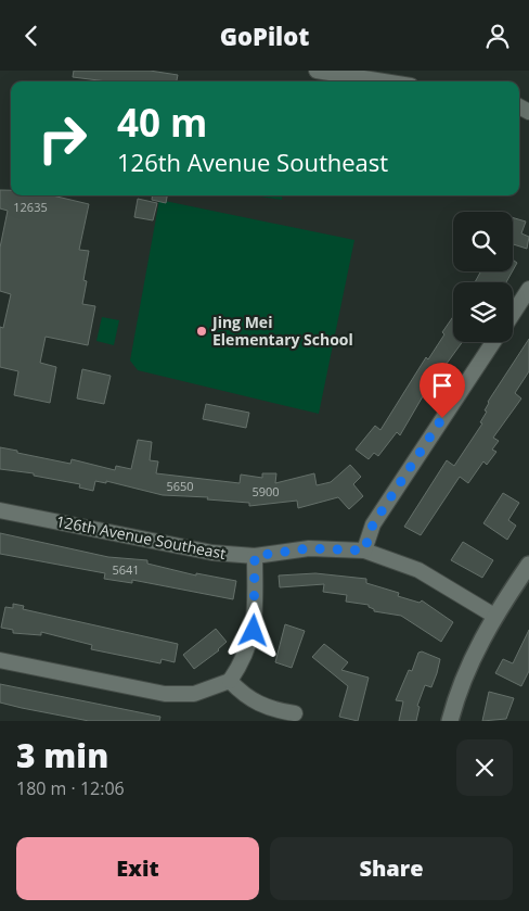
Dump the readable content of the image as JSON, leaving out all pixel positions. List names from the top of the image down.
{
  "streets": {
    "street": ["126th Avenue Southeast"]
  },
  "places": ["Jing Mei Elementary School"],
  "house_numbers": [
    "12635",
    "5650",
    "5900",
    "5641"
  ],
  "page": {
    "header": "GoPilot",
    "turn": ["40 m", "126th Avenue Southeast"],
    "heading": ["3 min", "180 m · 12:06"],
    "buttons": ["Exit", "Share"]
  }
}
